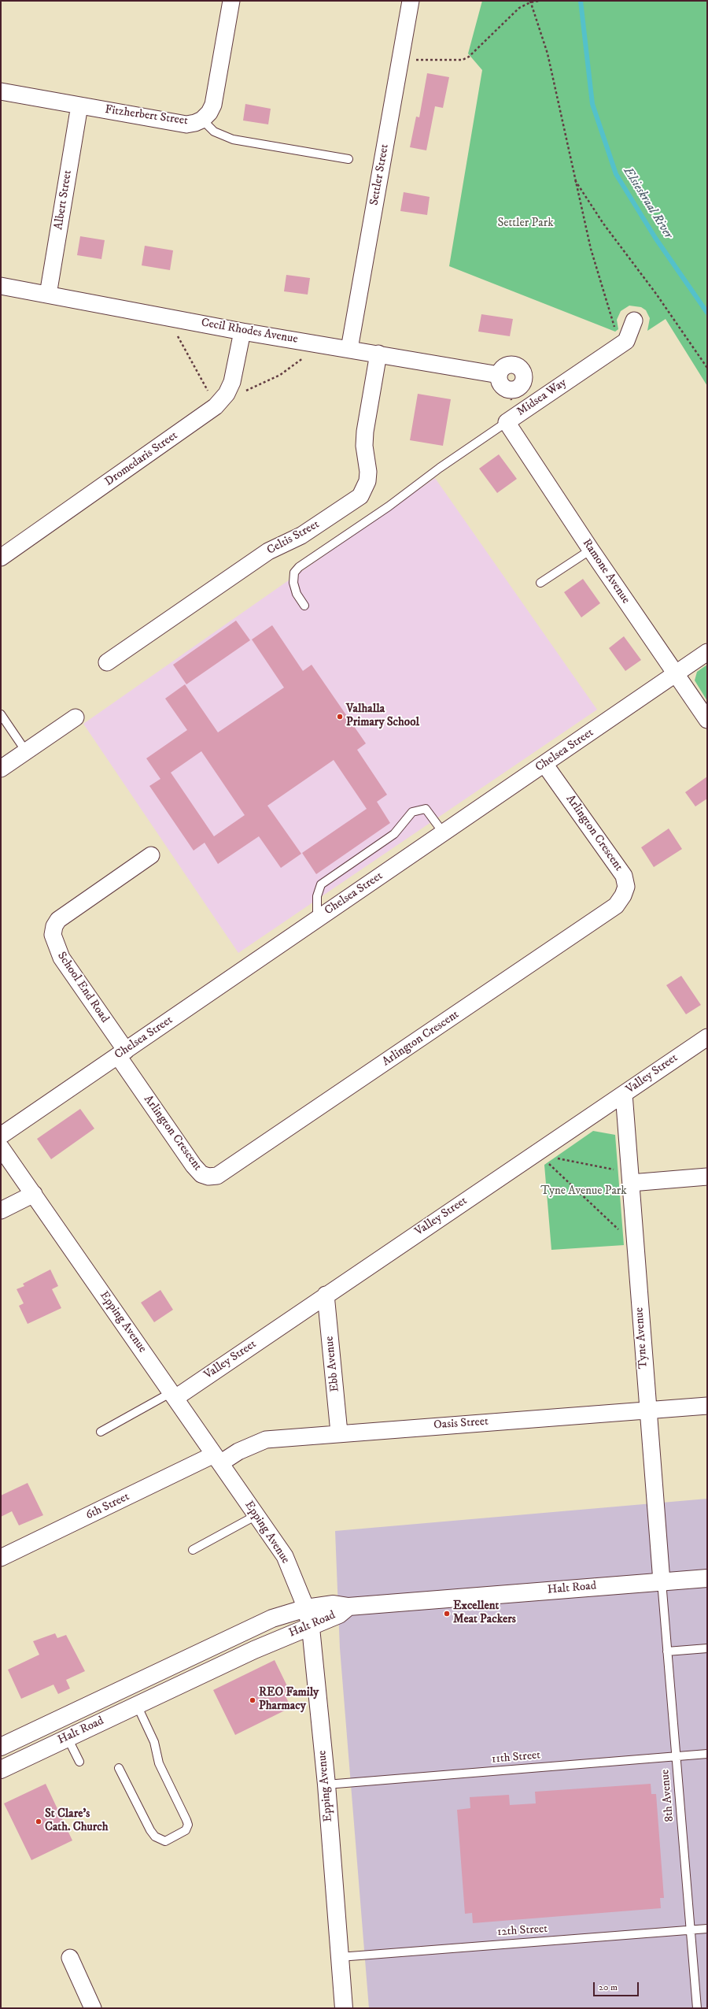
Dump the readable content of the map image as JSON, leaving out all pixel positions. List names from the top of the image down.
{
  "streets": {
    "street": [
      "Fitzherbert Street",
      "Settler Street",
      "Albert Street",
      "Cecil Rhodes Avenue",
      "Midsea Way",
      "Dromedaris Street",
      "Celtis Street",
      "Ramone Avenue",
      "Chelsea Street",
      "Arlington Crescent",
      "School End Road",
      "Valley Street",
      "Epping Avenue",
      "Tyne Avenue",
      "Ebb Avenue",
      "Oasis Street",
      "6th Street",
      "Halt Road"
    ],
    "lane": ["11th Street", "8th Avenue", "12th Street"]
  },
  "crossings": [
    ["Fitzherbert Street", "Albert Street"],
    ["Settler Street", "Cecil Rhodes Avenue"],
    ["Albert Street", "Cecil Rhodes Avenue"],
    ["Cecil Rhodes Avenue", "Dromedaris Street"],
    ["Cecil Rhodes Avenue", "Celtis Street"],
    ["Midsea Way", "Ramone Avenue"],
    ["Ramone Avenue", "Chelsea Street"],
    ["Chelsea Street", "Arlington Crescent"],
    ["Chelsea Street", "School End Road"],
    ["Arlington Crescent", "School End Road"],
    ["Valley Street", "Epping Avenue"],
    ["Valley Street", "Tyne Avenue"],
    ["Valley Street", "Ebb Avenue"],
    ["Epping Avenue", "Oasis Street"],
    ["Epping Avenue", "6th Street"],
    ["Epping Avenue", "Halt Road"],
    ["Epping Avenue", "11th Street"],
    ["Epping Avenue", "12th Street"],
    ["Tyne Avenue", "Oasis Street"],
    ["Tyne Avenue", "Halt Road"],
    ["Tyne Avenue", "8th Avenue"],
    ["Ebb Avenue", "Oasis Street"],
    ["Oasis Street", "6th Street"],
    ["Halt Road", "8th Avenue"],
    ["11th Street", "8th Avenue"],
    ["8th Avenue", "12th Street"]
  ],
  "water": ["Elsieskraal River"],
  "parks": ["Settler Park", "Tyne Avenue Park"],
  "places": [
    "Valhalla Primary School",
    "Excellent Meat Packers",
    "REO Family Pharmacy",
    "St Clare's Cath. Church"
  ],
  "scale_bar": "20 m"
}
